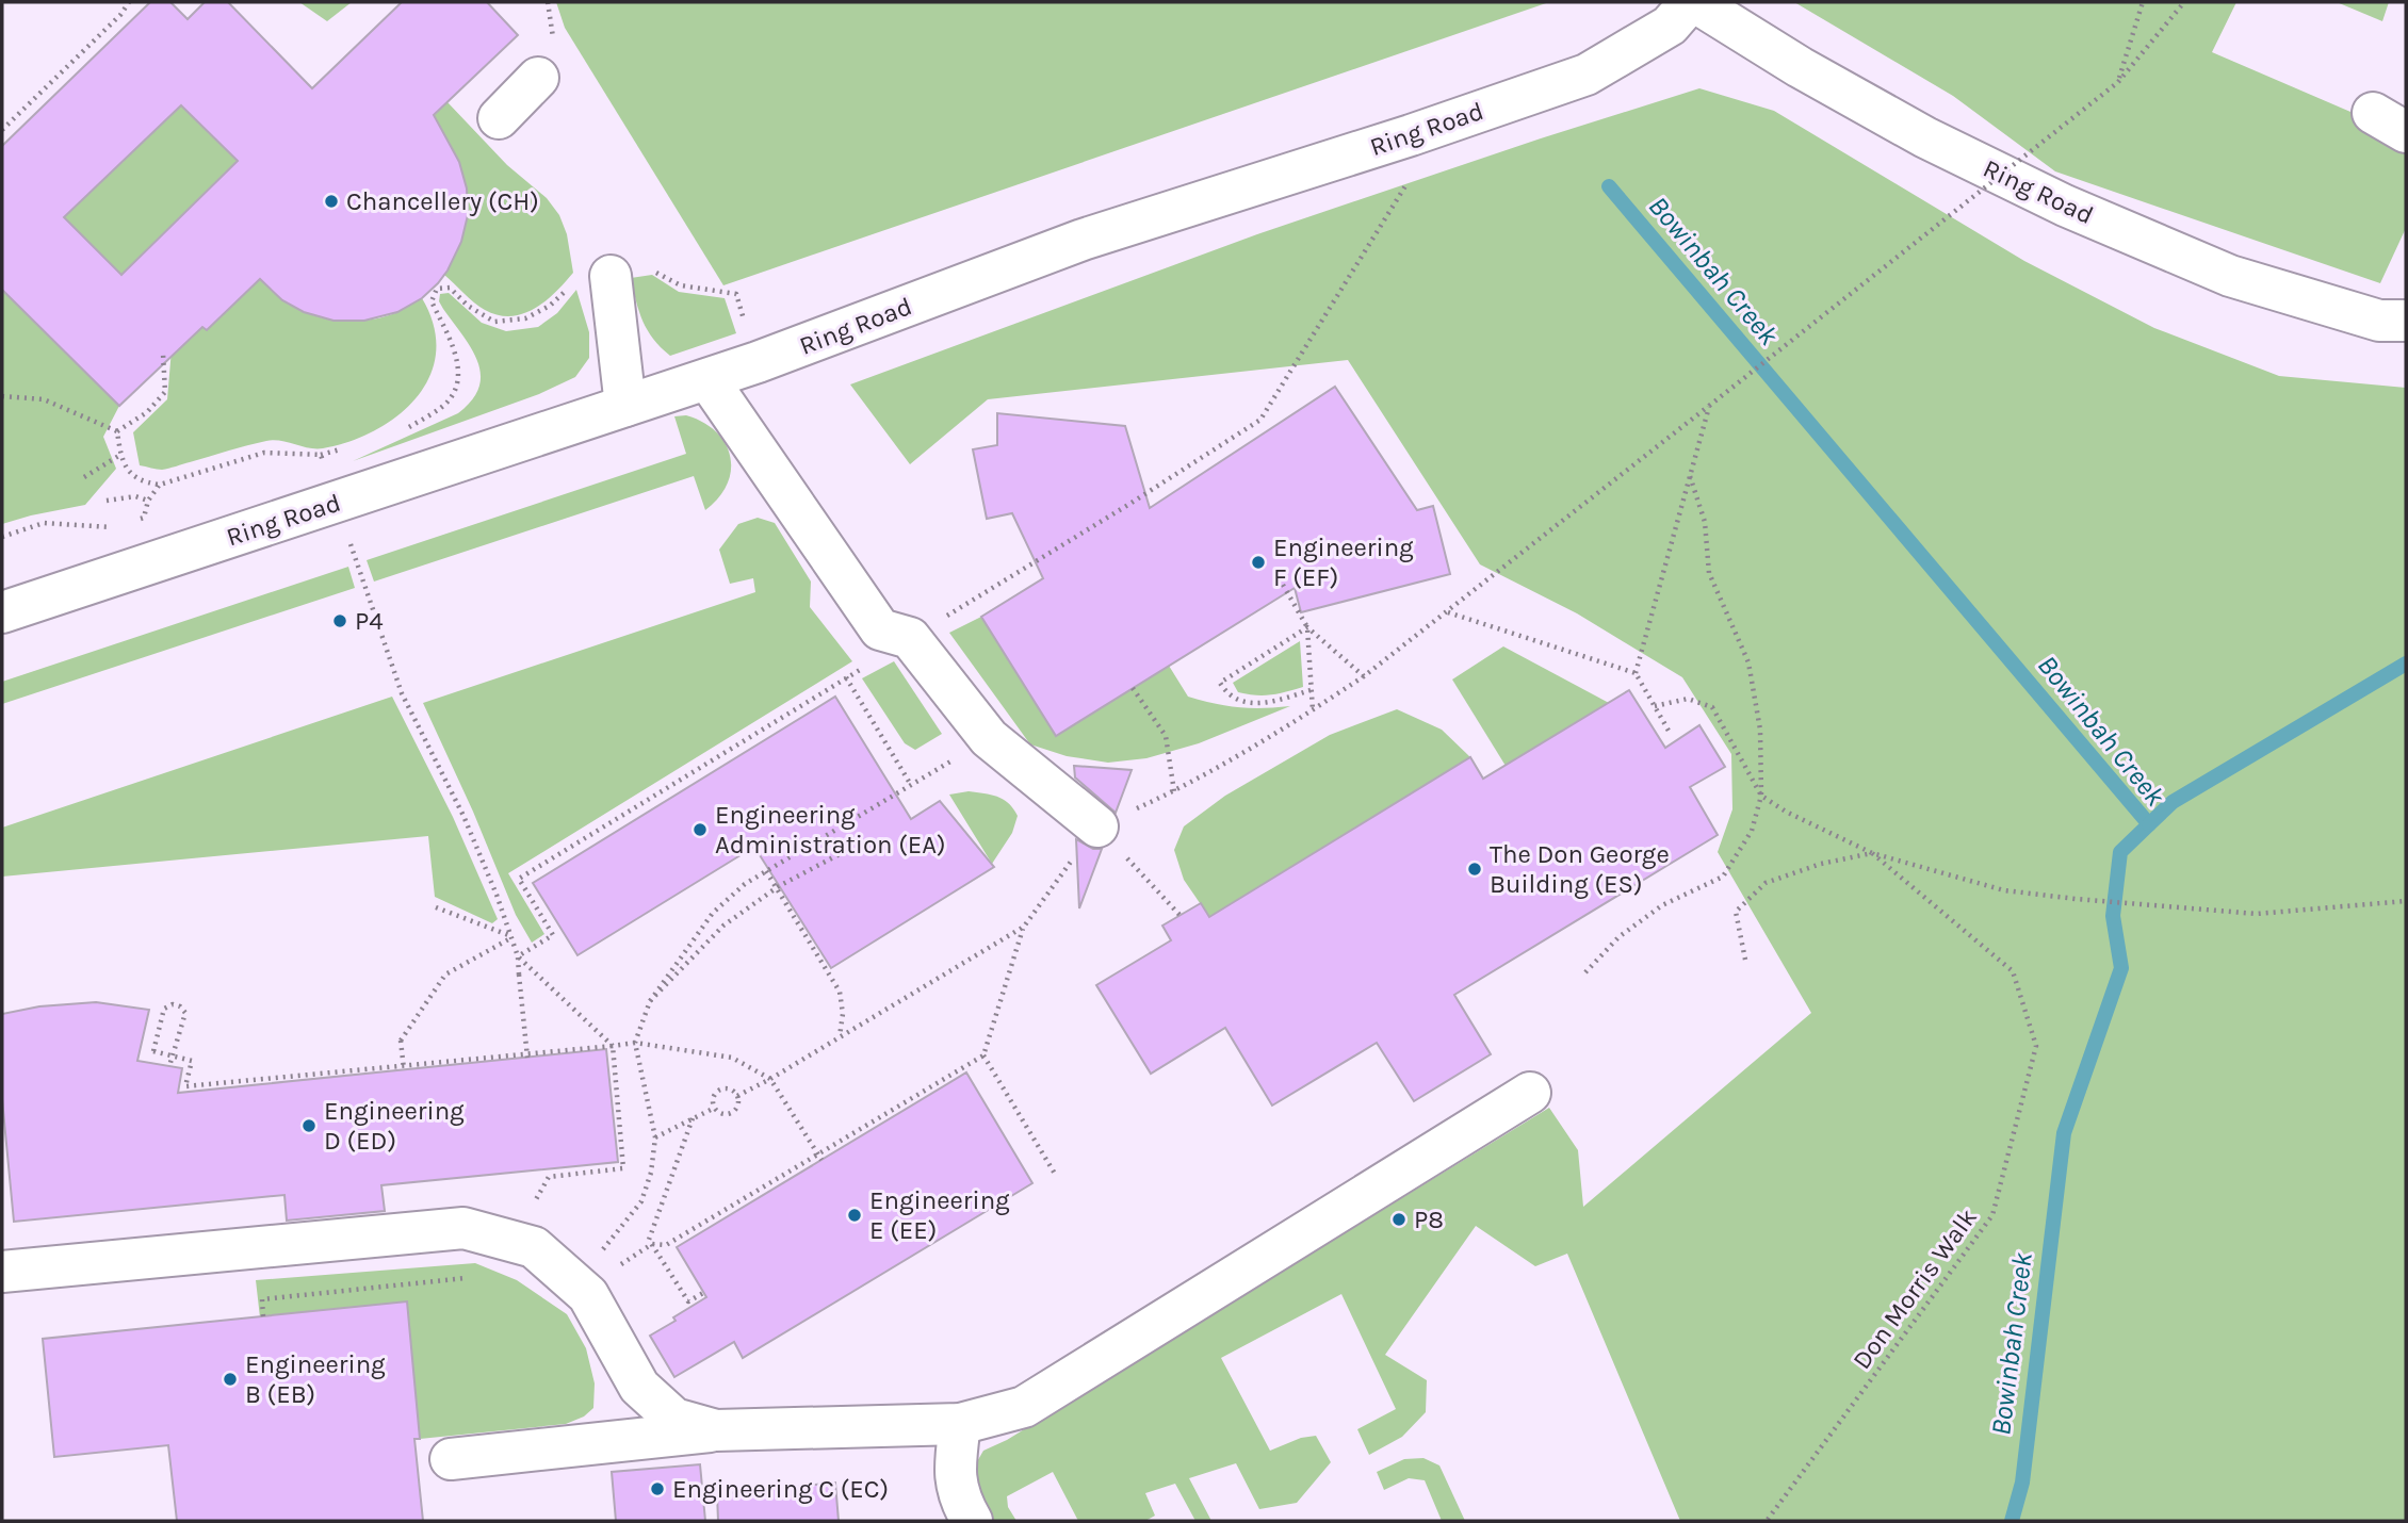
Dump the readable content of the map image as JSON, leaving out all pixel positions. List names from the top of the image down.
{
  "streets": {
    "street": ["Ring Road"],
    "path": ["Don Morris Walk"]
  },
  "water": ["Bowinbah Creek"],
  "places": [
    "Chancellery (CH)",
    "Engineering F (EF)",
    "P4",
    "Engineering Administration (EA)",
    "The Don George Building (ES)",
    "Engineering D (ED)",
    "Engineering E (EE)",
    "P8",
    "Engineering B (EB)",
    "Engineering C (EC)"
  ]
}
